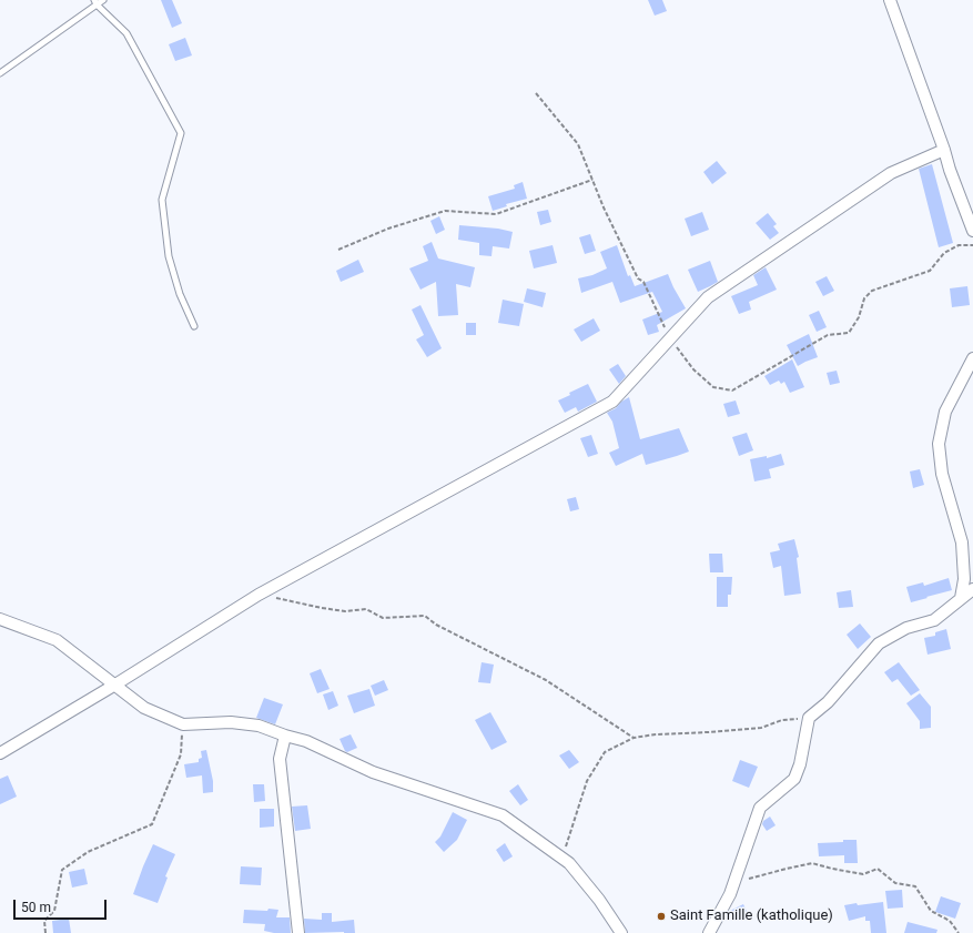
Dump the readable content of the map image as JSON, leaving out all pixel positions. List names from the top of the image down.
{
  "places": ["Saint Famille (katholique)"],
  "scale_bar": "50 m"
}
